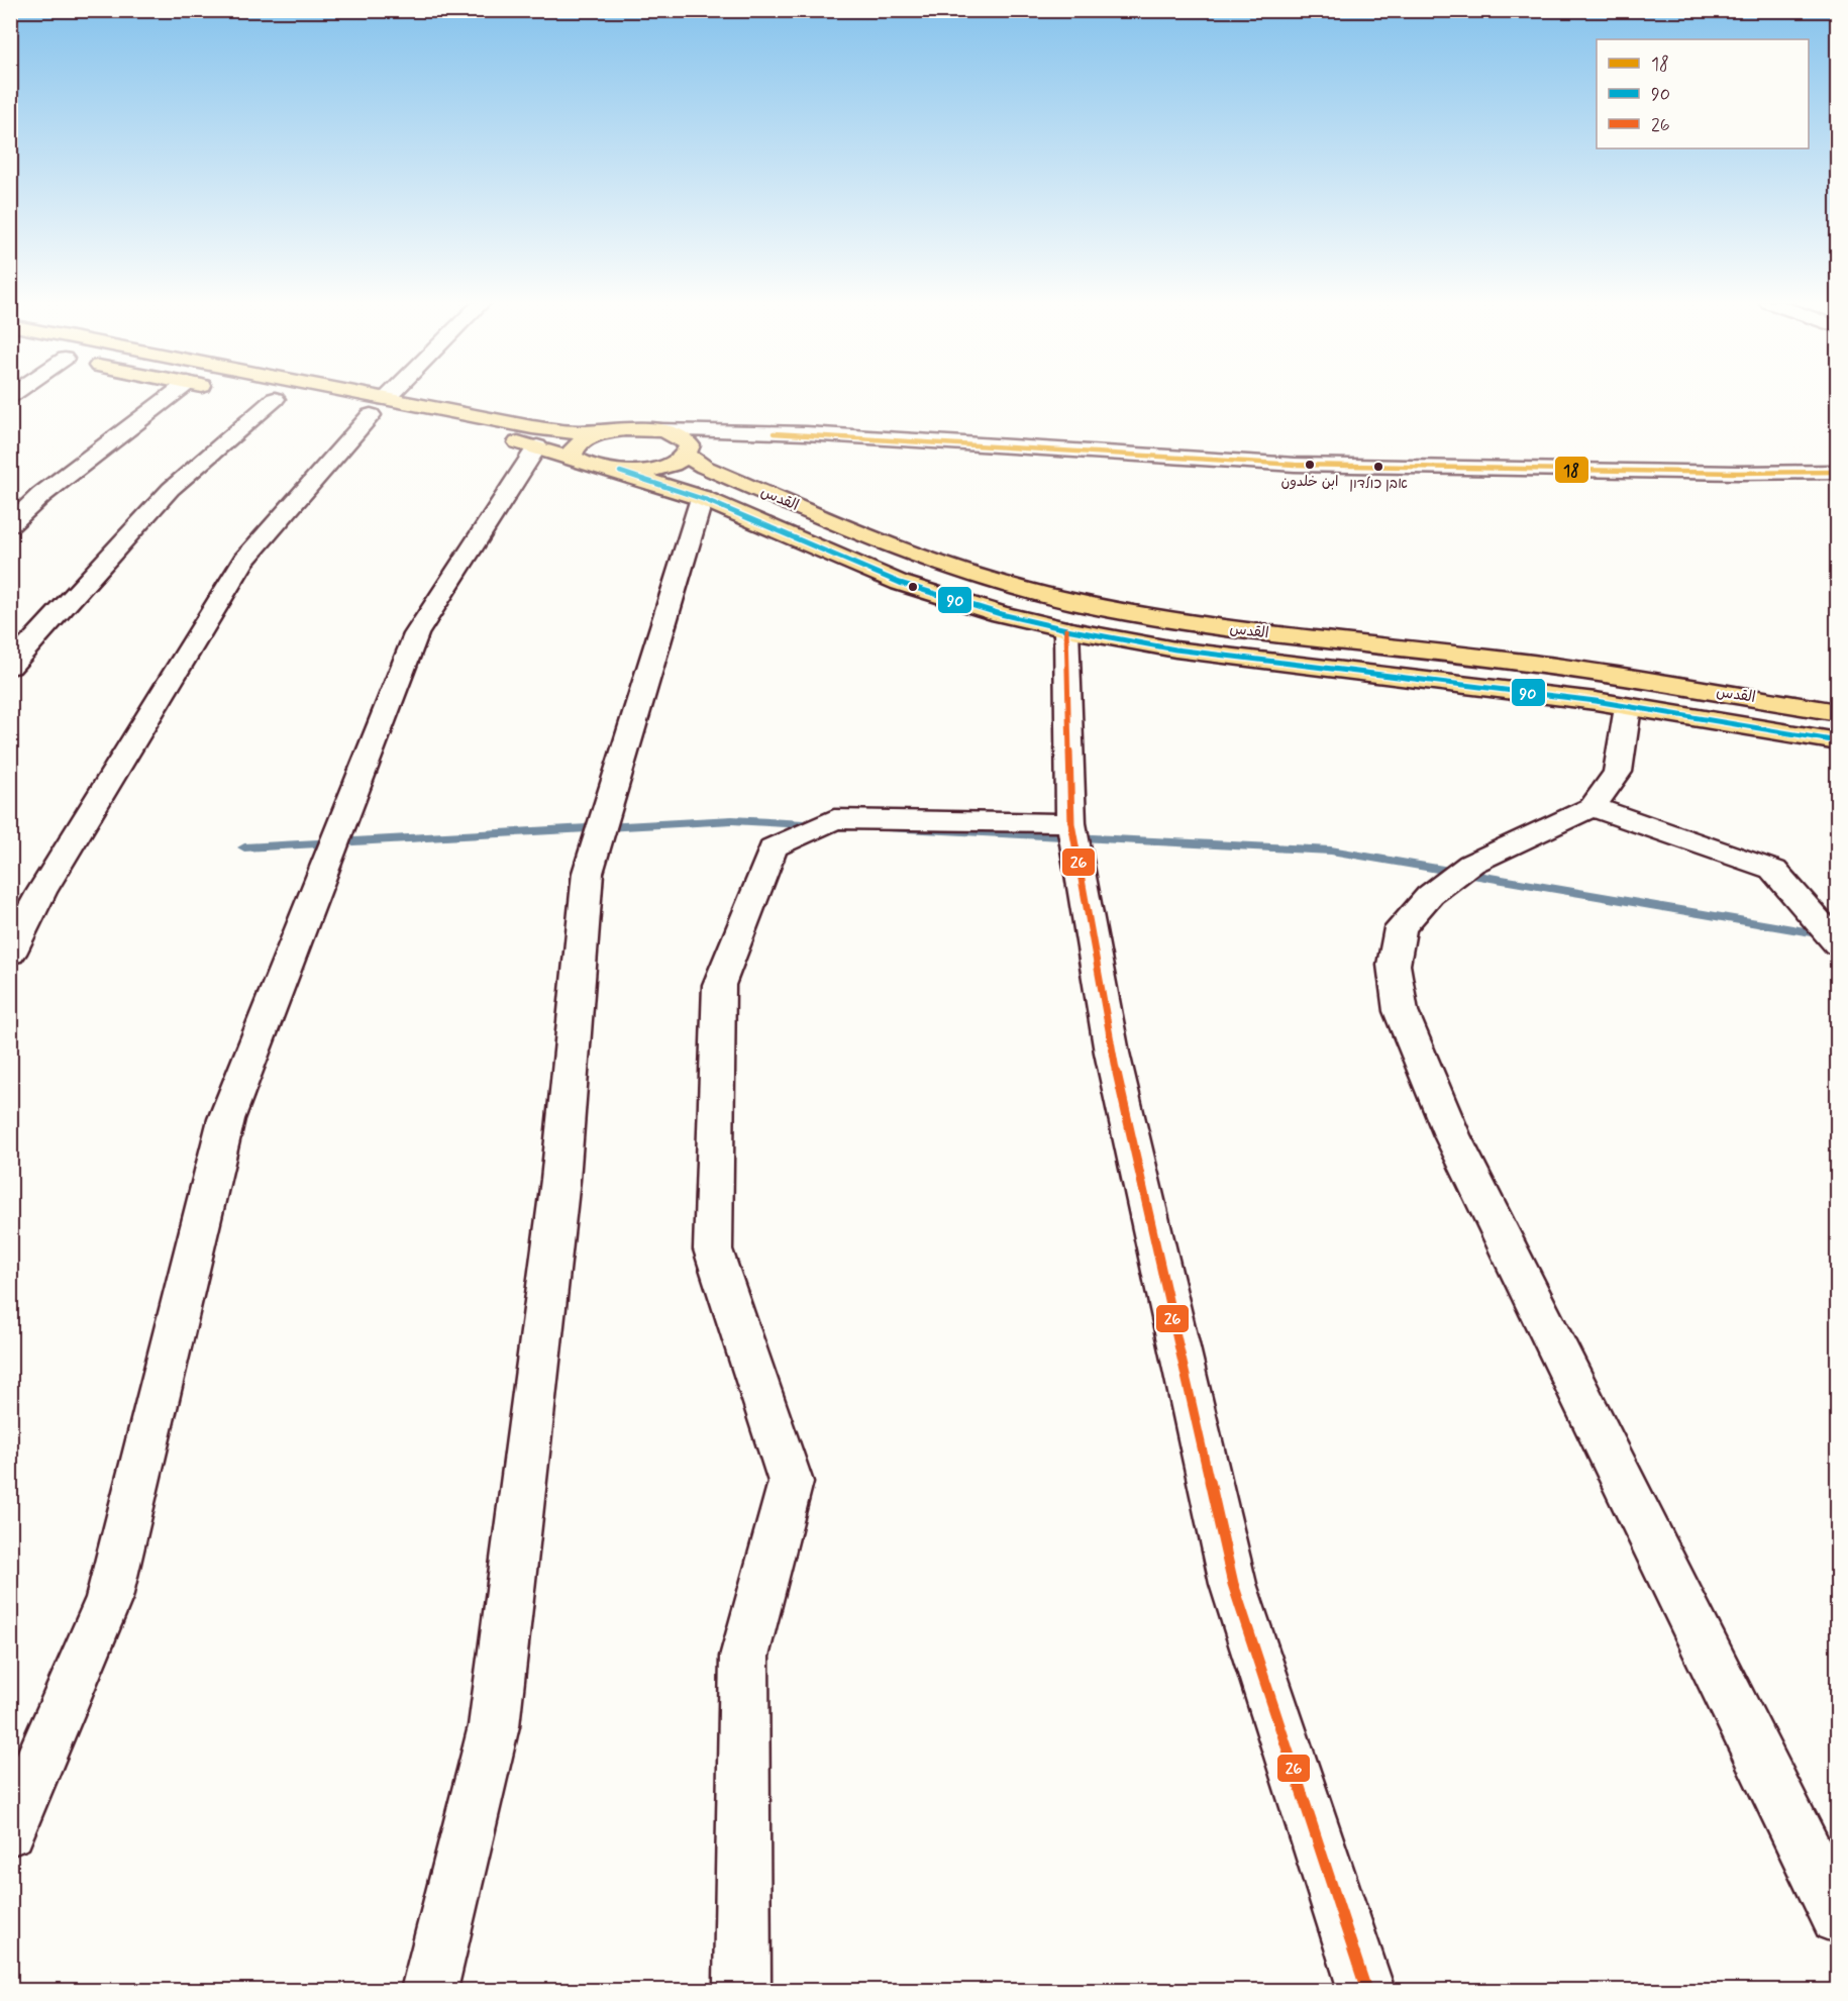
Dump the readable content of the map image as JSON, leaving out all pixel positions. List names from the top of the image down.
{
  "streets": {
    "main road": ["القدس"]
  },
  "places": ["ابن خلدون", "אבן כולדון"],
  "lines": ["transit line 18", "transit line 90", "transit line 26"],
  "legend": ["18", "90", "26"]
}
